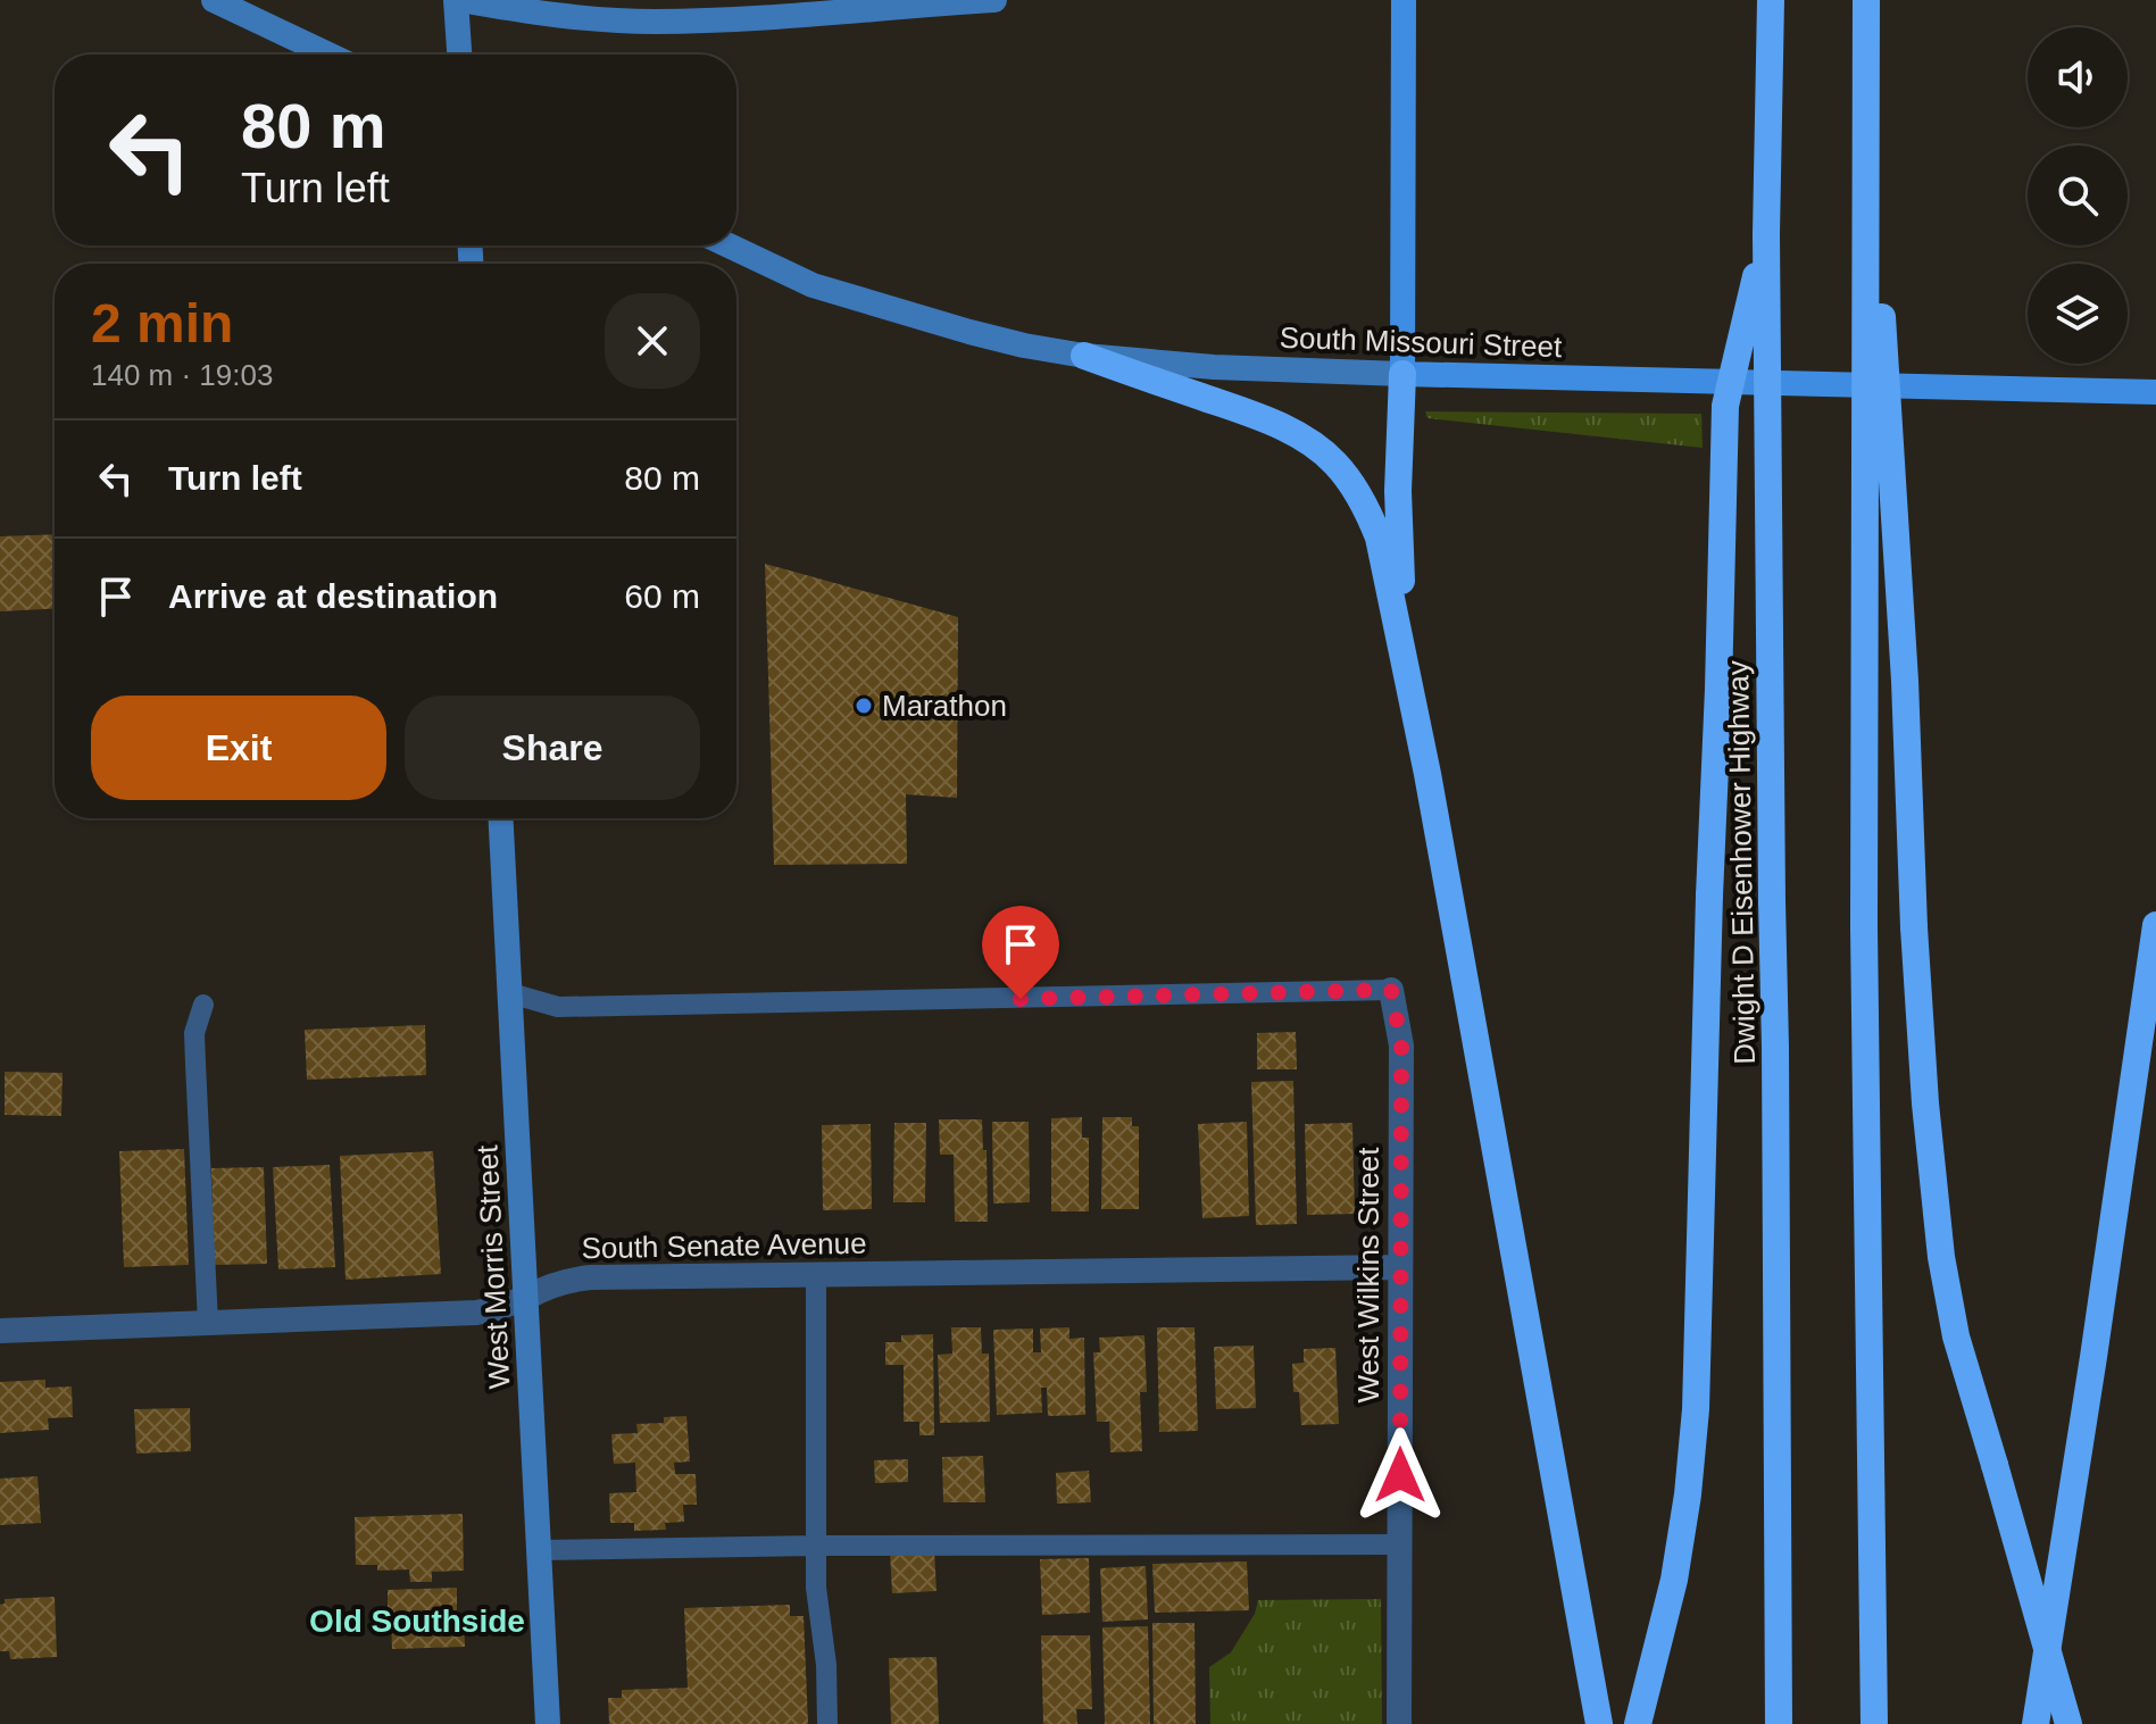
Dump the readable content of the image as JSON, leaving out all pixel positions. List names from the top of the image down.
{
  "streets": {
    "highway": ["Dwight D Eisenhower Highway"],
    "main road": ["South Missouri Street", "West Morris Street"],
    "street": ["South Senate Avenue", "West Wilkins Street"]
  },
  "crossings": [
    ["South Senate Avenue", "West Morris Street"],
    ["South Senate Avenue", "West Wilkins Street"]
  ],
  "districts": ["Old Southside"],
  "places": ["Marathon"],
  "page": {
    "turn": ["80 m", "Turn left"],
    "heading": ["2 min", "140 m · 19:03"],
    "list": [
      {
        "name": "Turn left",
        "value": "80 m"
      },
      {
        "name": "Arrive at destination",
        "value": "60 m"
      }
    ],
    "buttons": ["Exit", "Share"]
  }
}
